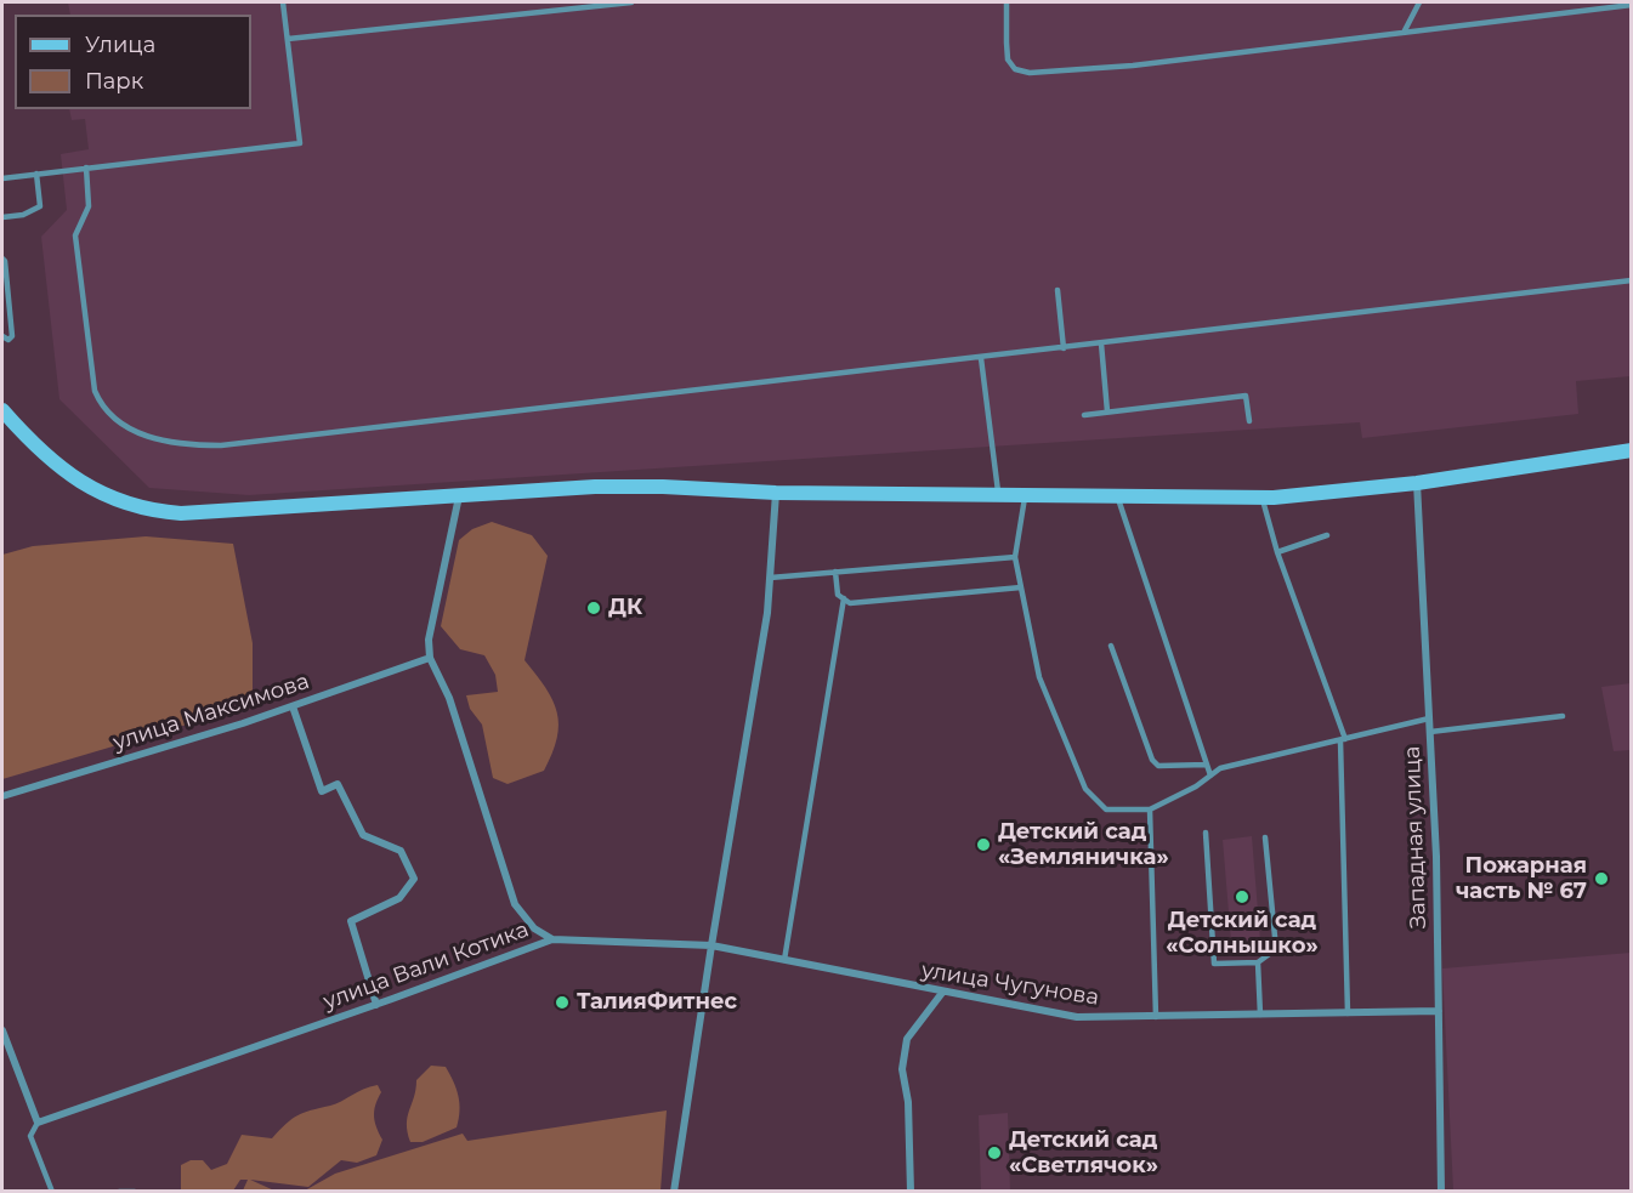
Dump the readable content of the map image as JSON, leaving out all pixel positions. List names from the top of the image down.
{
  "streets": {
    "street": [
      "улица Максимова",
      "Западная улица",
      "улица Вали Котика",
      "улица Чугунова"
    ]
  },
  "crossings": [
    ["улица Максимова", "улица Вали Котика"],
    ["Западная улица", "улица Чугунова"],
    ["улица Вали Котика", "улица Чугунова"]
  ],
  "places": [
    "ДК",
    "Детский сад «Земляничка»",
    "Пожарная часть № 67",
    "Детский сад «Солнышко»",
    "ТалияФитнес",
    "Детский сад «Светлячок»"
  ],
  "legend": ["Улица", "Парк"]
}
